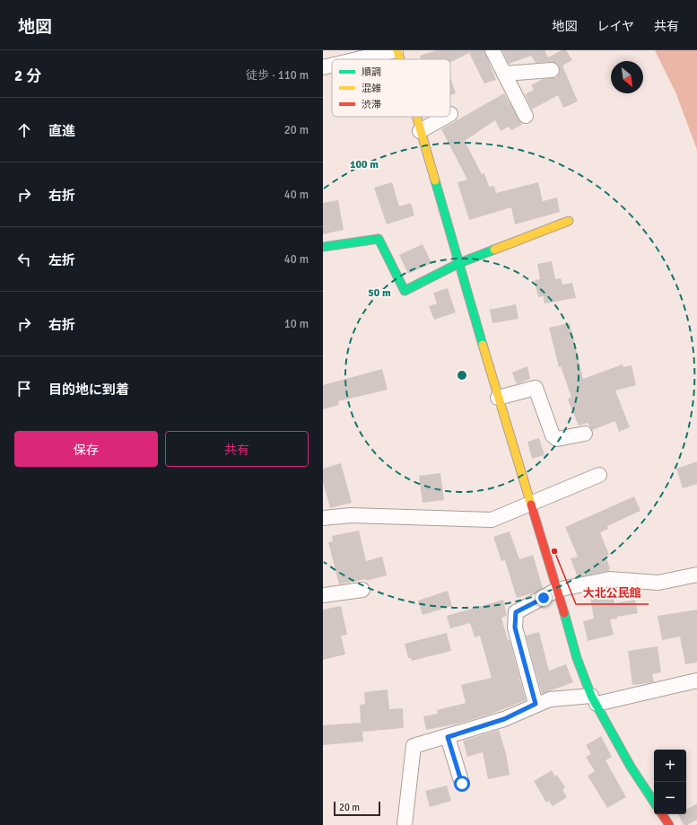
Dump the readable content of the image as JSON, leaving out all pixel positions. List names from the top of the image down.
{
  "places": ["大北公民館"],
  "legend": ["順調", "混雑", "渋滞"],
  "scale_bar": "20 m",
  "north": "bottom right",
  "page": {
    "header": "地図",
    "nav": ["地図", "レイヤ", "共有"],
    "heading": ["2 分", "徒歩 · 110 m"],
    "list": [
      ["直進", "20 m"],
      ["右折", "40 m"],
      ["左折", "40 m"],
      ["右折", "10 m"],
      "目的地に到着"
    ],
    "buttons": ["保存", "共有"],
    "map_buttons": ["+", "−"],
    "scale": "20 m"
  },
  "rings": ["100 m", "50 m"]
}
